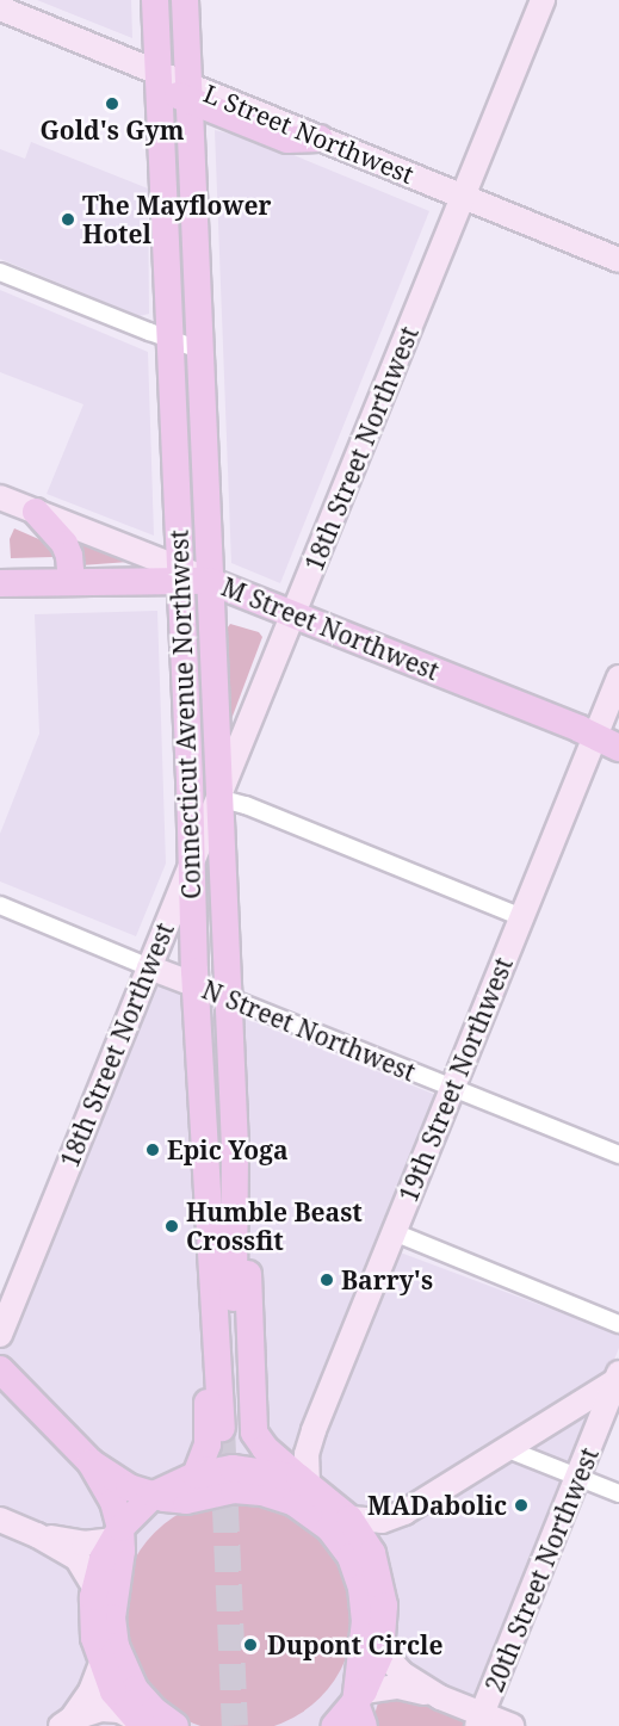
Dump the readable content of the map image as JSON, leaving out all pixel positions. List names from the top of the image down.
{
  "streets": {
    "main road": [
      "L Street Northwest",
      "18th Street Northwest",
      "M Street Northwest",
      "Connecticut Avenue Northwest",
      "N Street Northwest",
      "19th Street Northwest",
      "20th Street Northwest"
    ]
  },
  "crossings": [
    ["L Street Northwest", "18th Street Northwest"],
    ["18th Street Northwest", "M Street Northwest"],
    ["18th Street Northwest", "Connecticut Avenue Northwest"],
    ["18th Street Northwest", "N Street Northwest"],
    ["M Street Northwest", "Connecticut Avenue Northwest"],
    ["M Street Northwest", "19th Street Northwest"],
    ["Connecticut Avenue Northwest", "N Street Northwest"],
    ["N Street Northwest", "19th Street Northwest"]
  ],
  "places": [
    "Gold's Gym",
    "The Mayflower Hotel",
    "Epic Yoga",
    "Humble Beast Crossfit",
    "Barry's",
    "MADabolic",
    "Dupont Circle"
  ]
}
